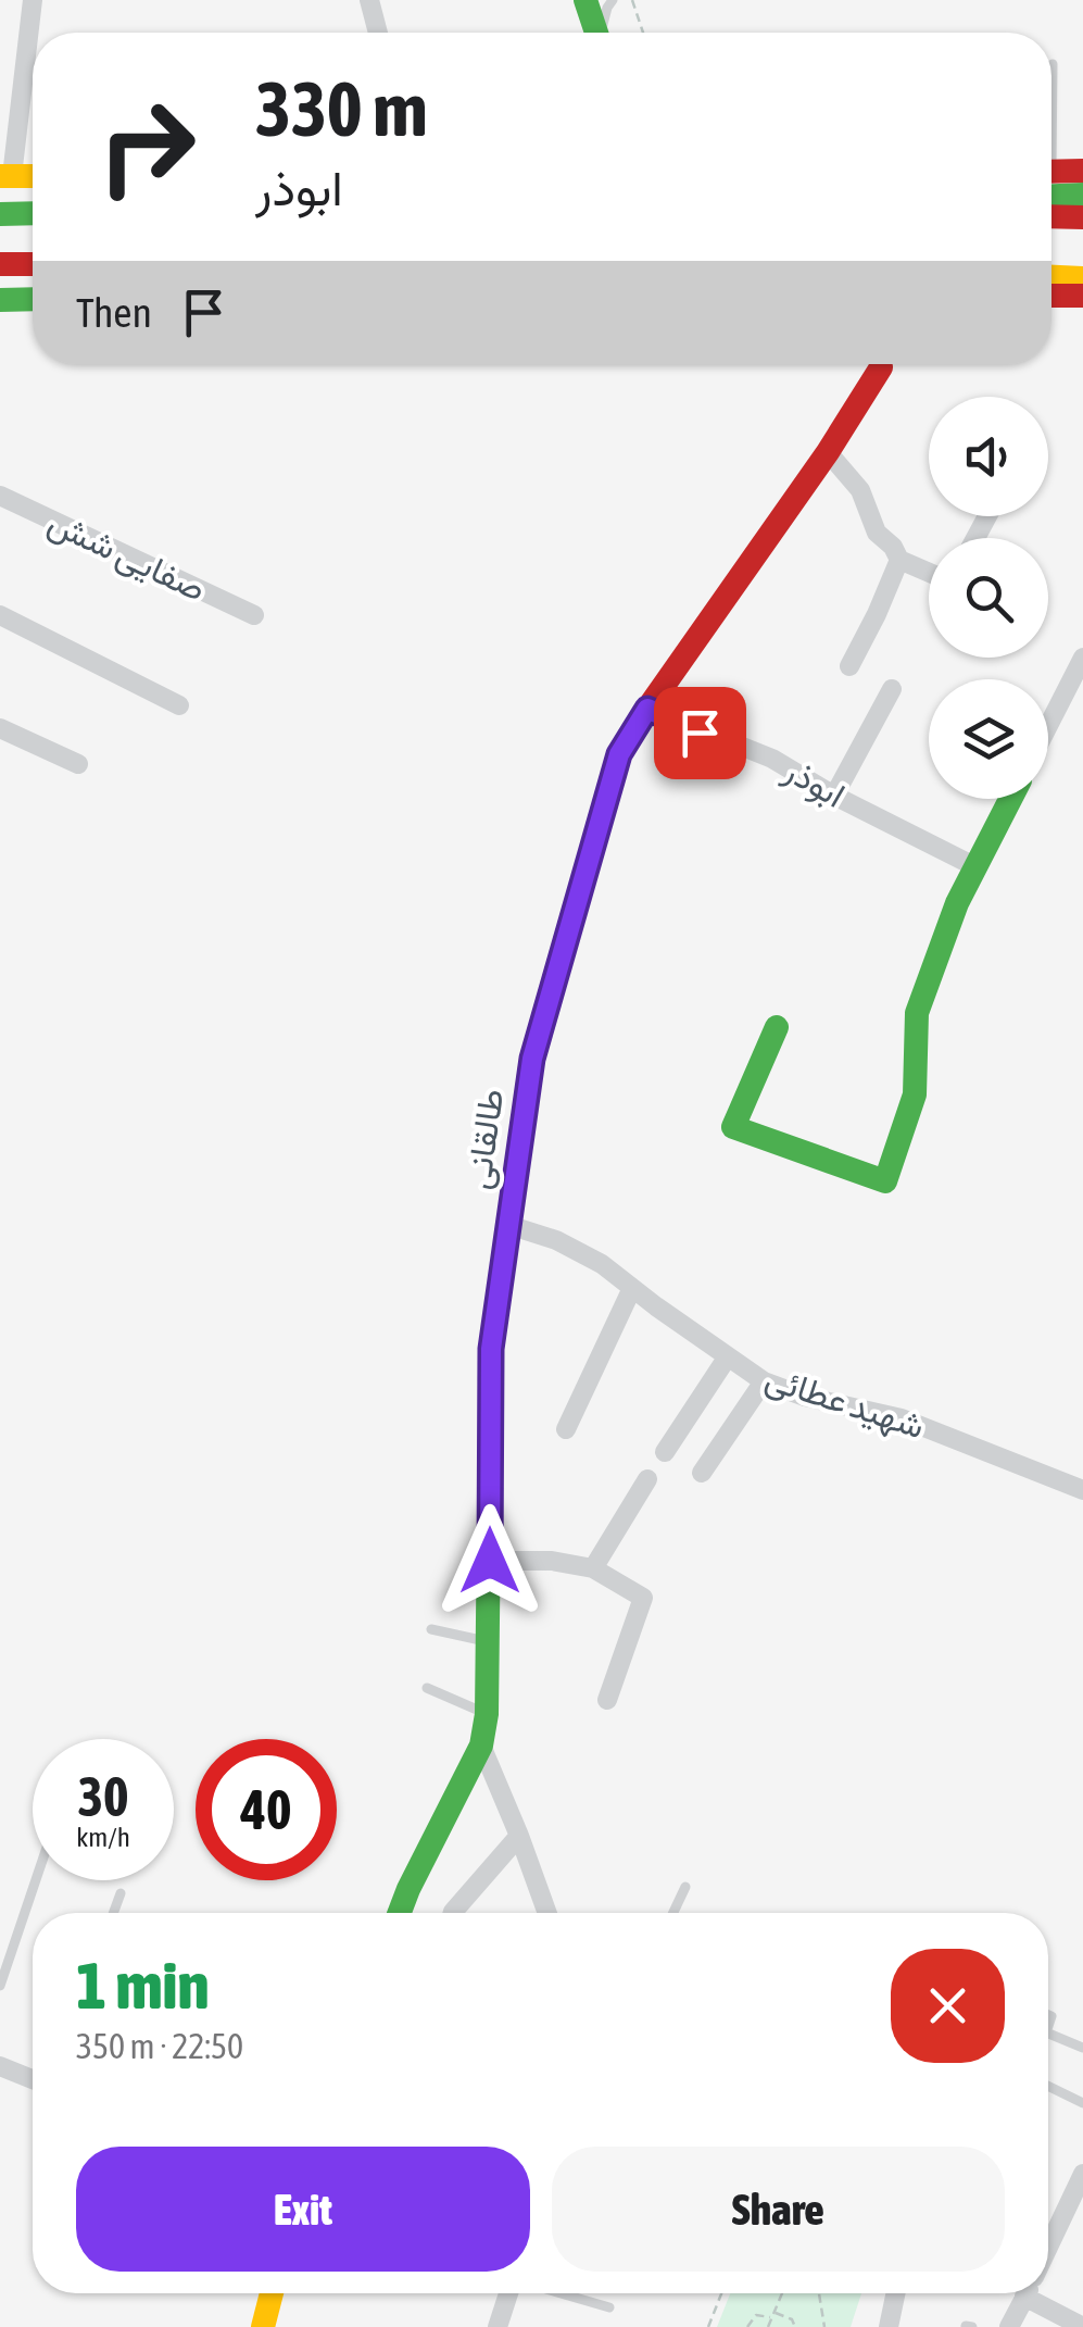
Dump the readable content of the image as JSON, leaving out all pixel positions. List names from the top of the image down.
{
  "streets": {
    "main road": ["طالقانی"],
    "street": ["صفایی شش", "ابوذر", "شهید عطائی"]
  },
  "crossings": [
    ["ابوذر", "طالقانی"],
    ["طالقانی", "شهید عطائی"]
  ],
  "page": {
    "turn": ["330 m", "ابوذر"],
    "then": "Then",
    "speed": "30 km/h",
    "limit": "40",
    "heading": ["1 min", "350 m · 22:50"],
    "buttons": ["Exit", "Share"]
  }
}
